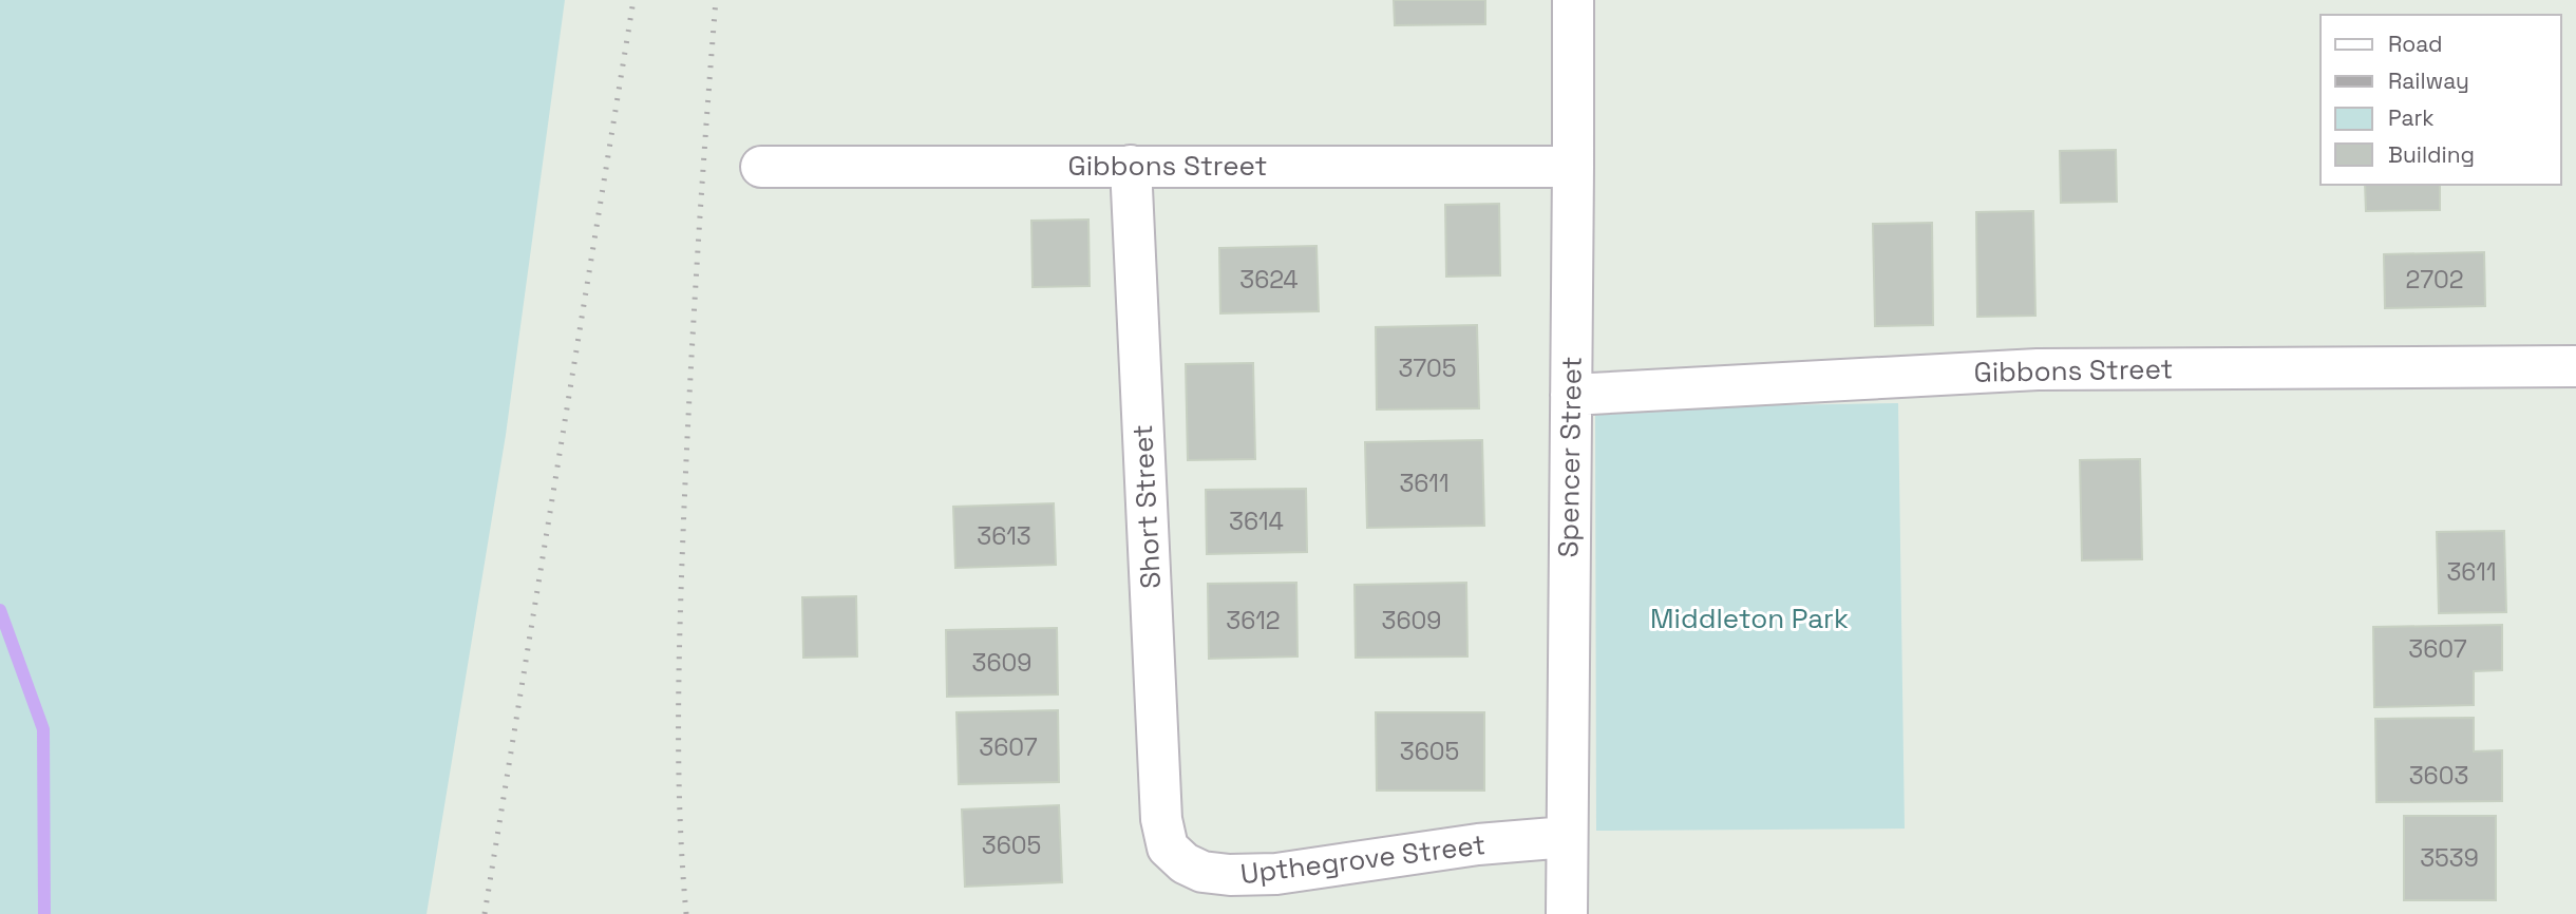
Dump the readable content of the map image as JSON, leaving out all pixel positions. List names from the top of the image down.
{
  "streets": {
    "street": [
      "Gibbons Street",
      "Spencer Street",
      "Short Street",
      "Upthegrove Street"
    ]
  },
  "crossings": [
    ["Gibbons Street", "Spencer Street"],
    ["Gibbons Street", "Short Street"],
    ["Spencer Street", "Upthegrove Street"],
    ["Short Street", "Upthegrove Street"]
  ],
  "parks": ["Middleton Park"],
  "house_numbers": [
    "3624",
    "2702",
    "3705",
    "3611",
    "3614",
    "3613",
    "3611",
    "3612",
    "3609",
    "3607",
    "3609",
    "3607",
    "3605",
    "3603",
    "3605",
    "3539"
  ],
  "legend": [
    "Road",
    "Railway",
    "Park",
    "Building"
  ]
}
